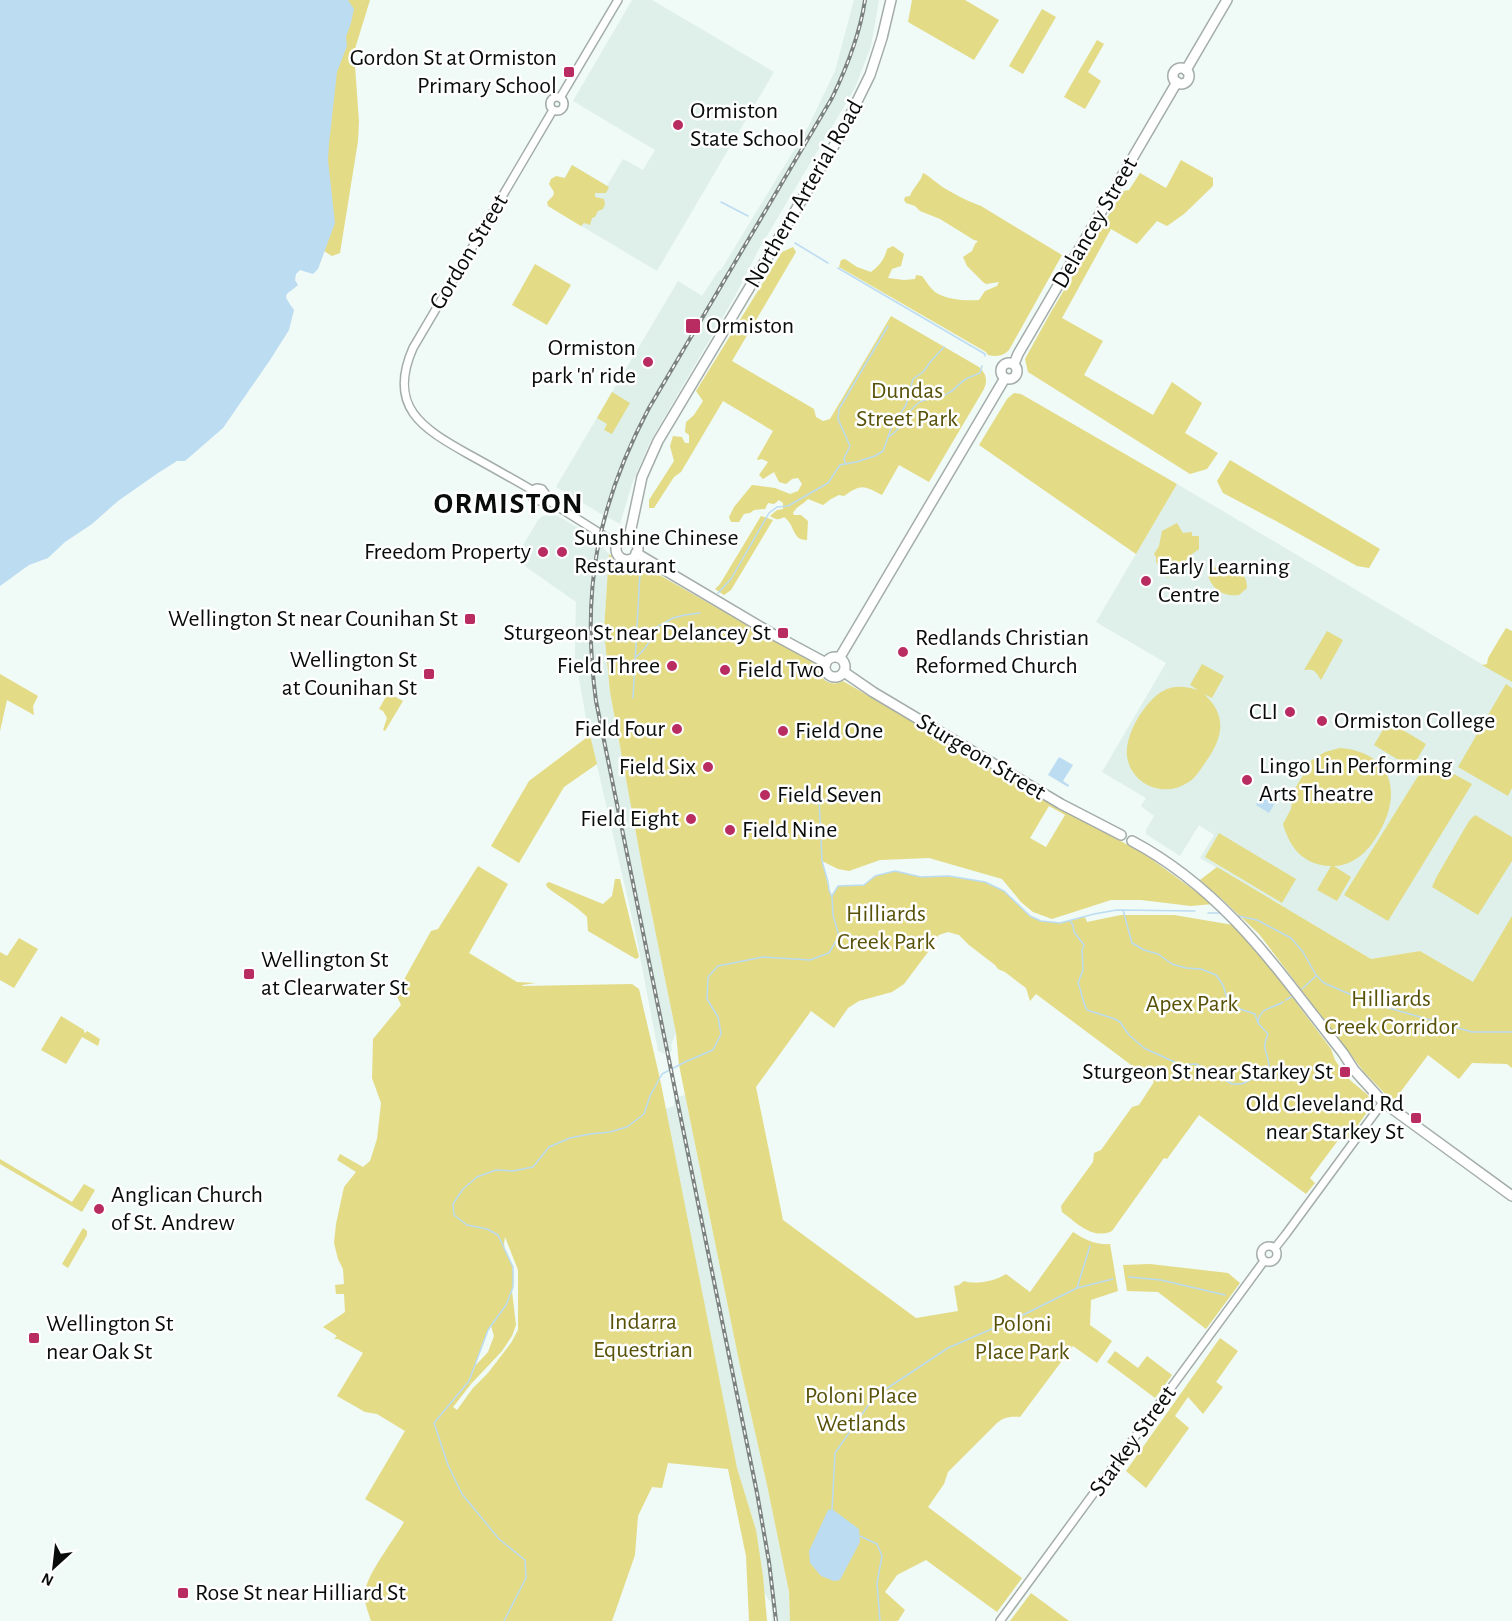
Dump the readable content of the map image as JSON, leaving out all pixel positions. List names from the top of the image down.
{
  "streets": {
    "main road": ["Northern Arterial Road", "Delancey Street", "Sturgeon Street"],
    "street": ["Gordon Street", "Starkey Street"]
  },
  "crossings": [
    ["Northern Arterial Road", "Gordon Street"],
    ["Delancey Street", "Sturgeon Street"]
  ],
  "districts": ["ORMISTON"],
  "parks": [
    "Dundas Street Park",
    "Hilliards Creek Park",
    "Hilliards Creek Corridor",
    "Apex Park",
    "Indarra Equestrian",
    "Poloni Place Park",
    "Poloni Place Wetlands"
  ],
  "places": {
    "transit": [
      "Gordon St at Ormiston Primary School",
      "Ormiston",
      "Wellington St near Counihan St",
      "Sturgeon St near Delancey St",
      "Wellington St at Counihan St",
      "Wellington St at Clearwater St",
      "Sturgeon St near Starkey St",
      "Old Cleveland Rd near Starkey St",
      "Wellington St near Oak St",
      "Rose St near Hilliard St"
    ],
    "other": [
      "Ormiston State School",
      "Ormiston park 'n' ride",
      "Freedom Property",
      "Sunshine Chinese Restaurant",
      "Early Learning Centre",
      "Redlands Christian Reformed Church",
      "Field Three",
      "Field Two",
      "CLI",
      "Ormiston College",
      "Field Four",
      "Field One",
      "Field Six",
      "Lingo Lin Performing Arts Theatre",
      "Field Seven",
      "Field Eight",
      "Field Nine",
      "Anglican Church of St. Andrew"
    ]
  },
  "north": "bottom left"
}
